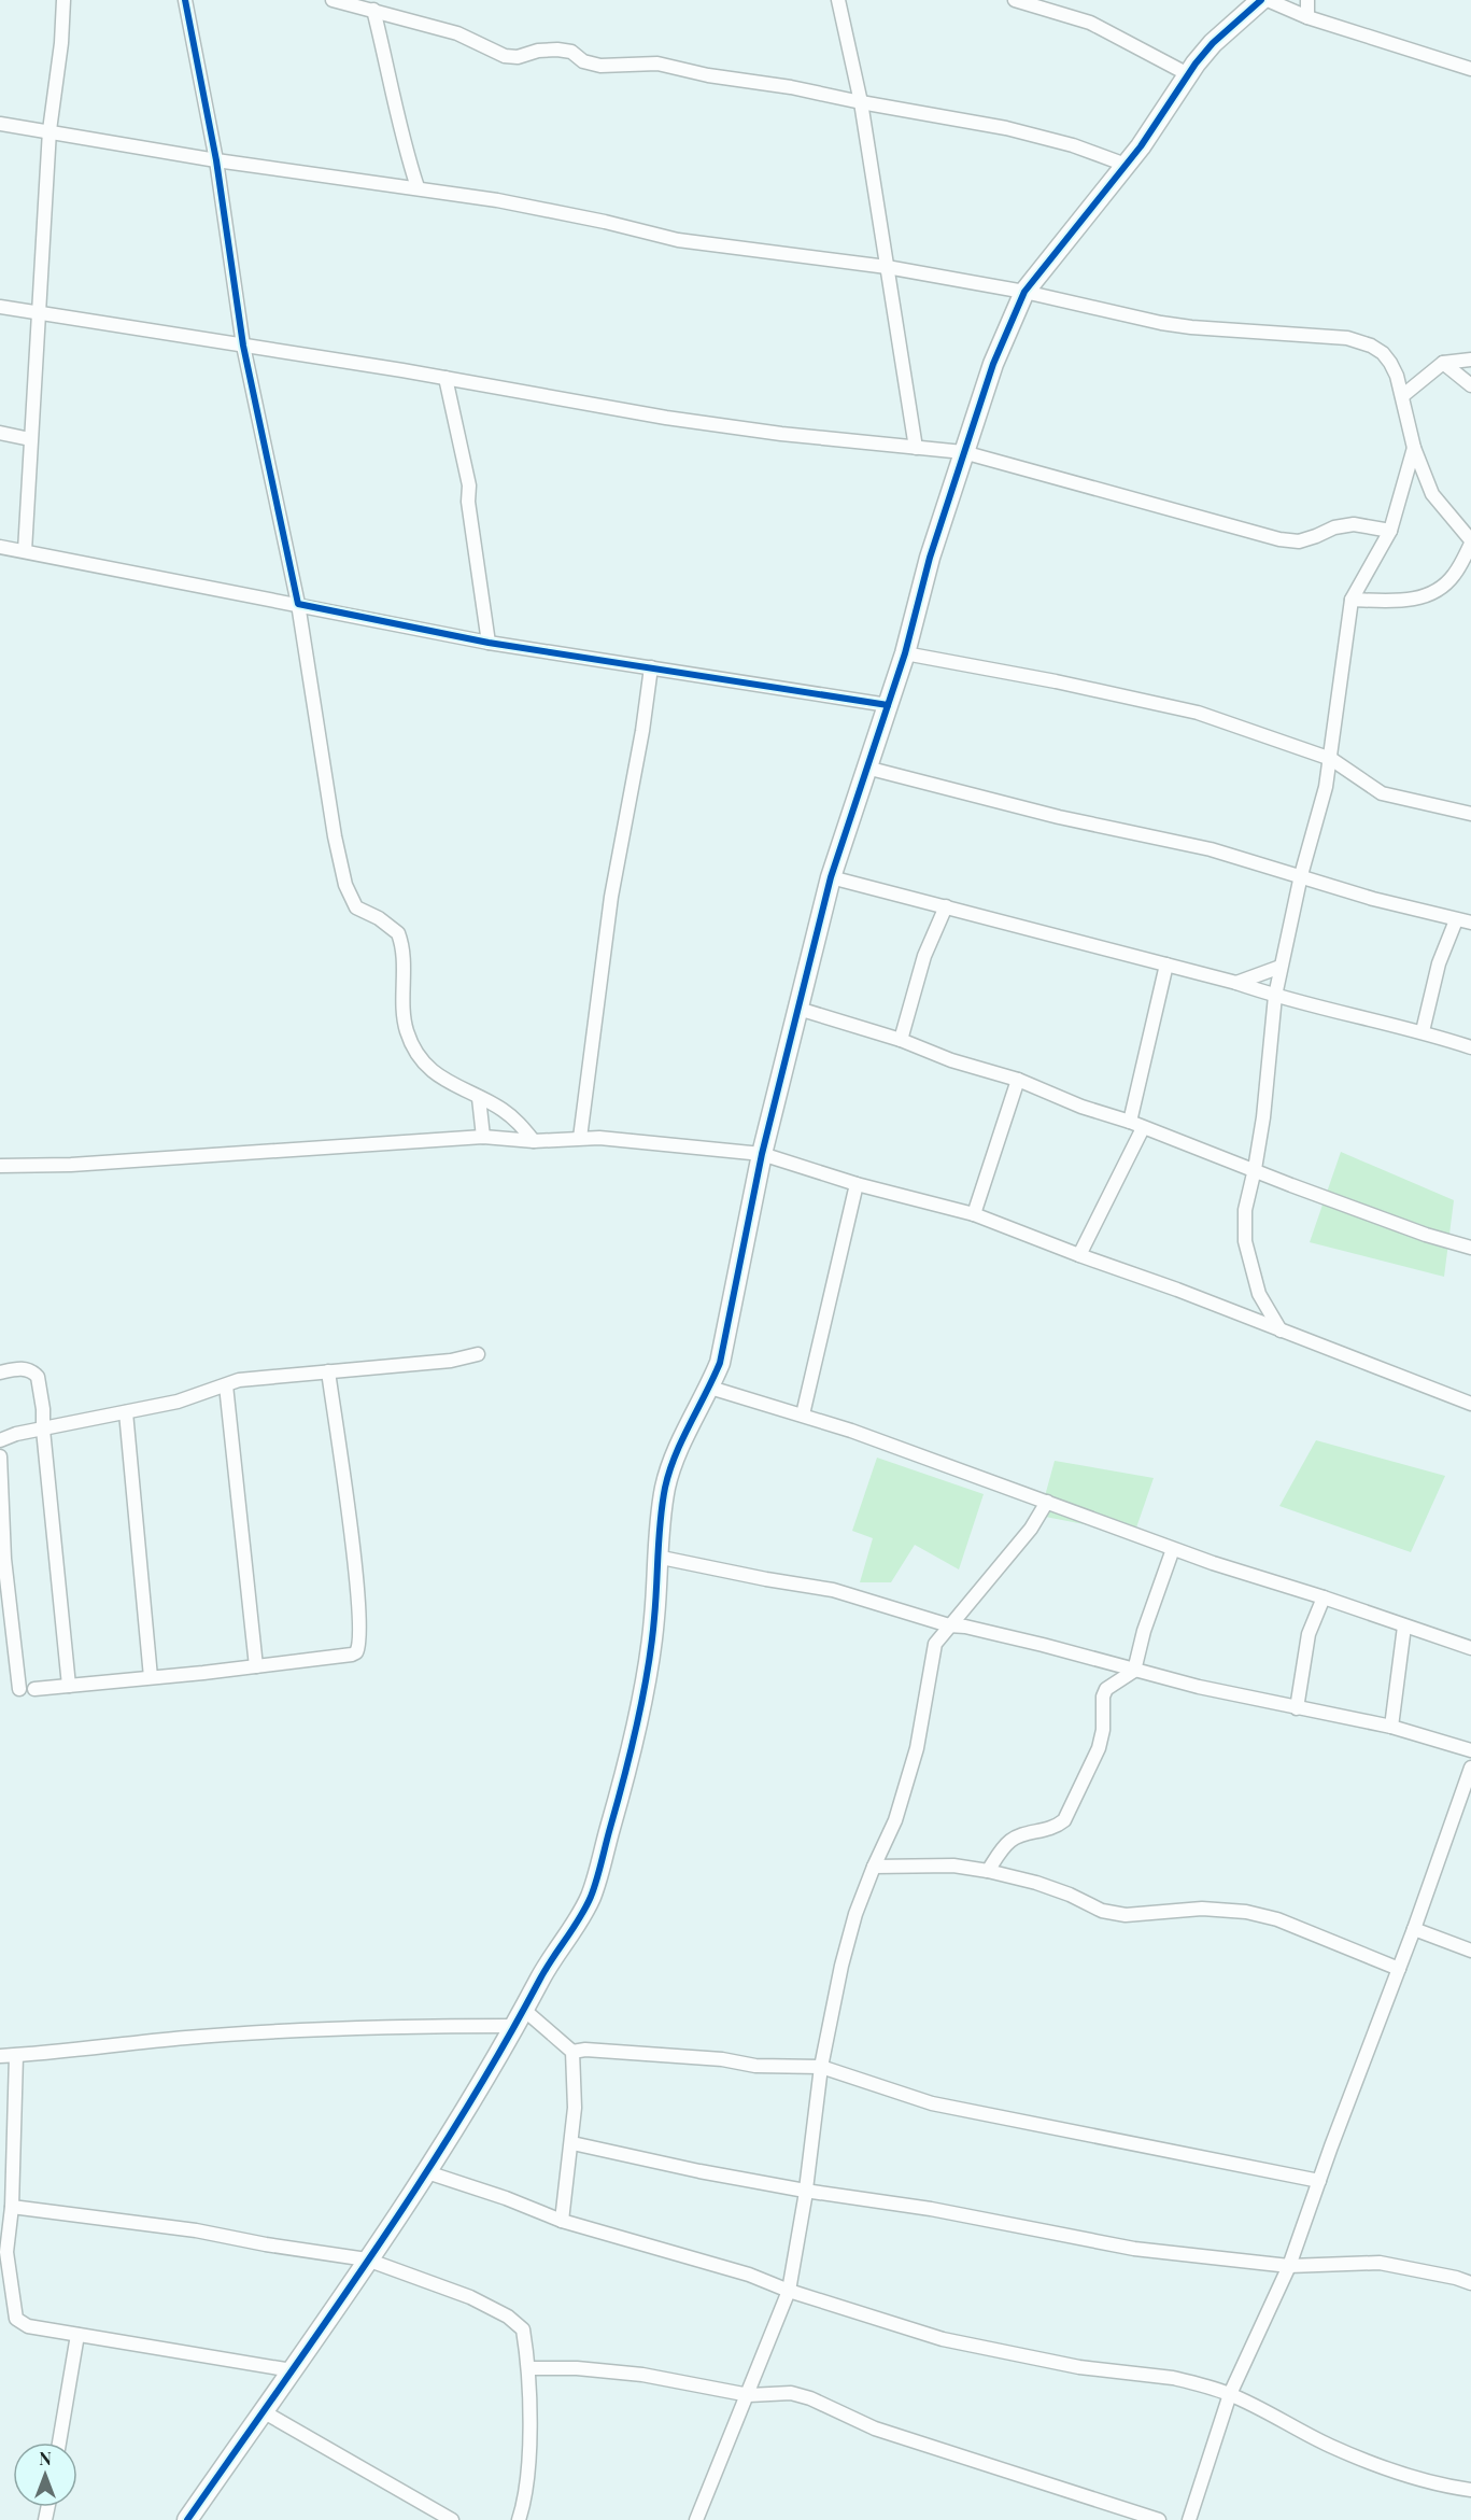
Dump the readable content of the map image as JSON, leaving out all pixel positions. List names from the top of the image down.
{
  "north": "top"
}
